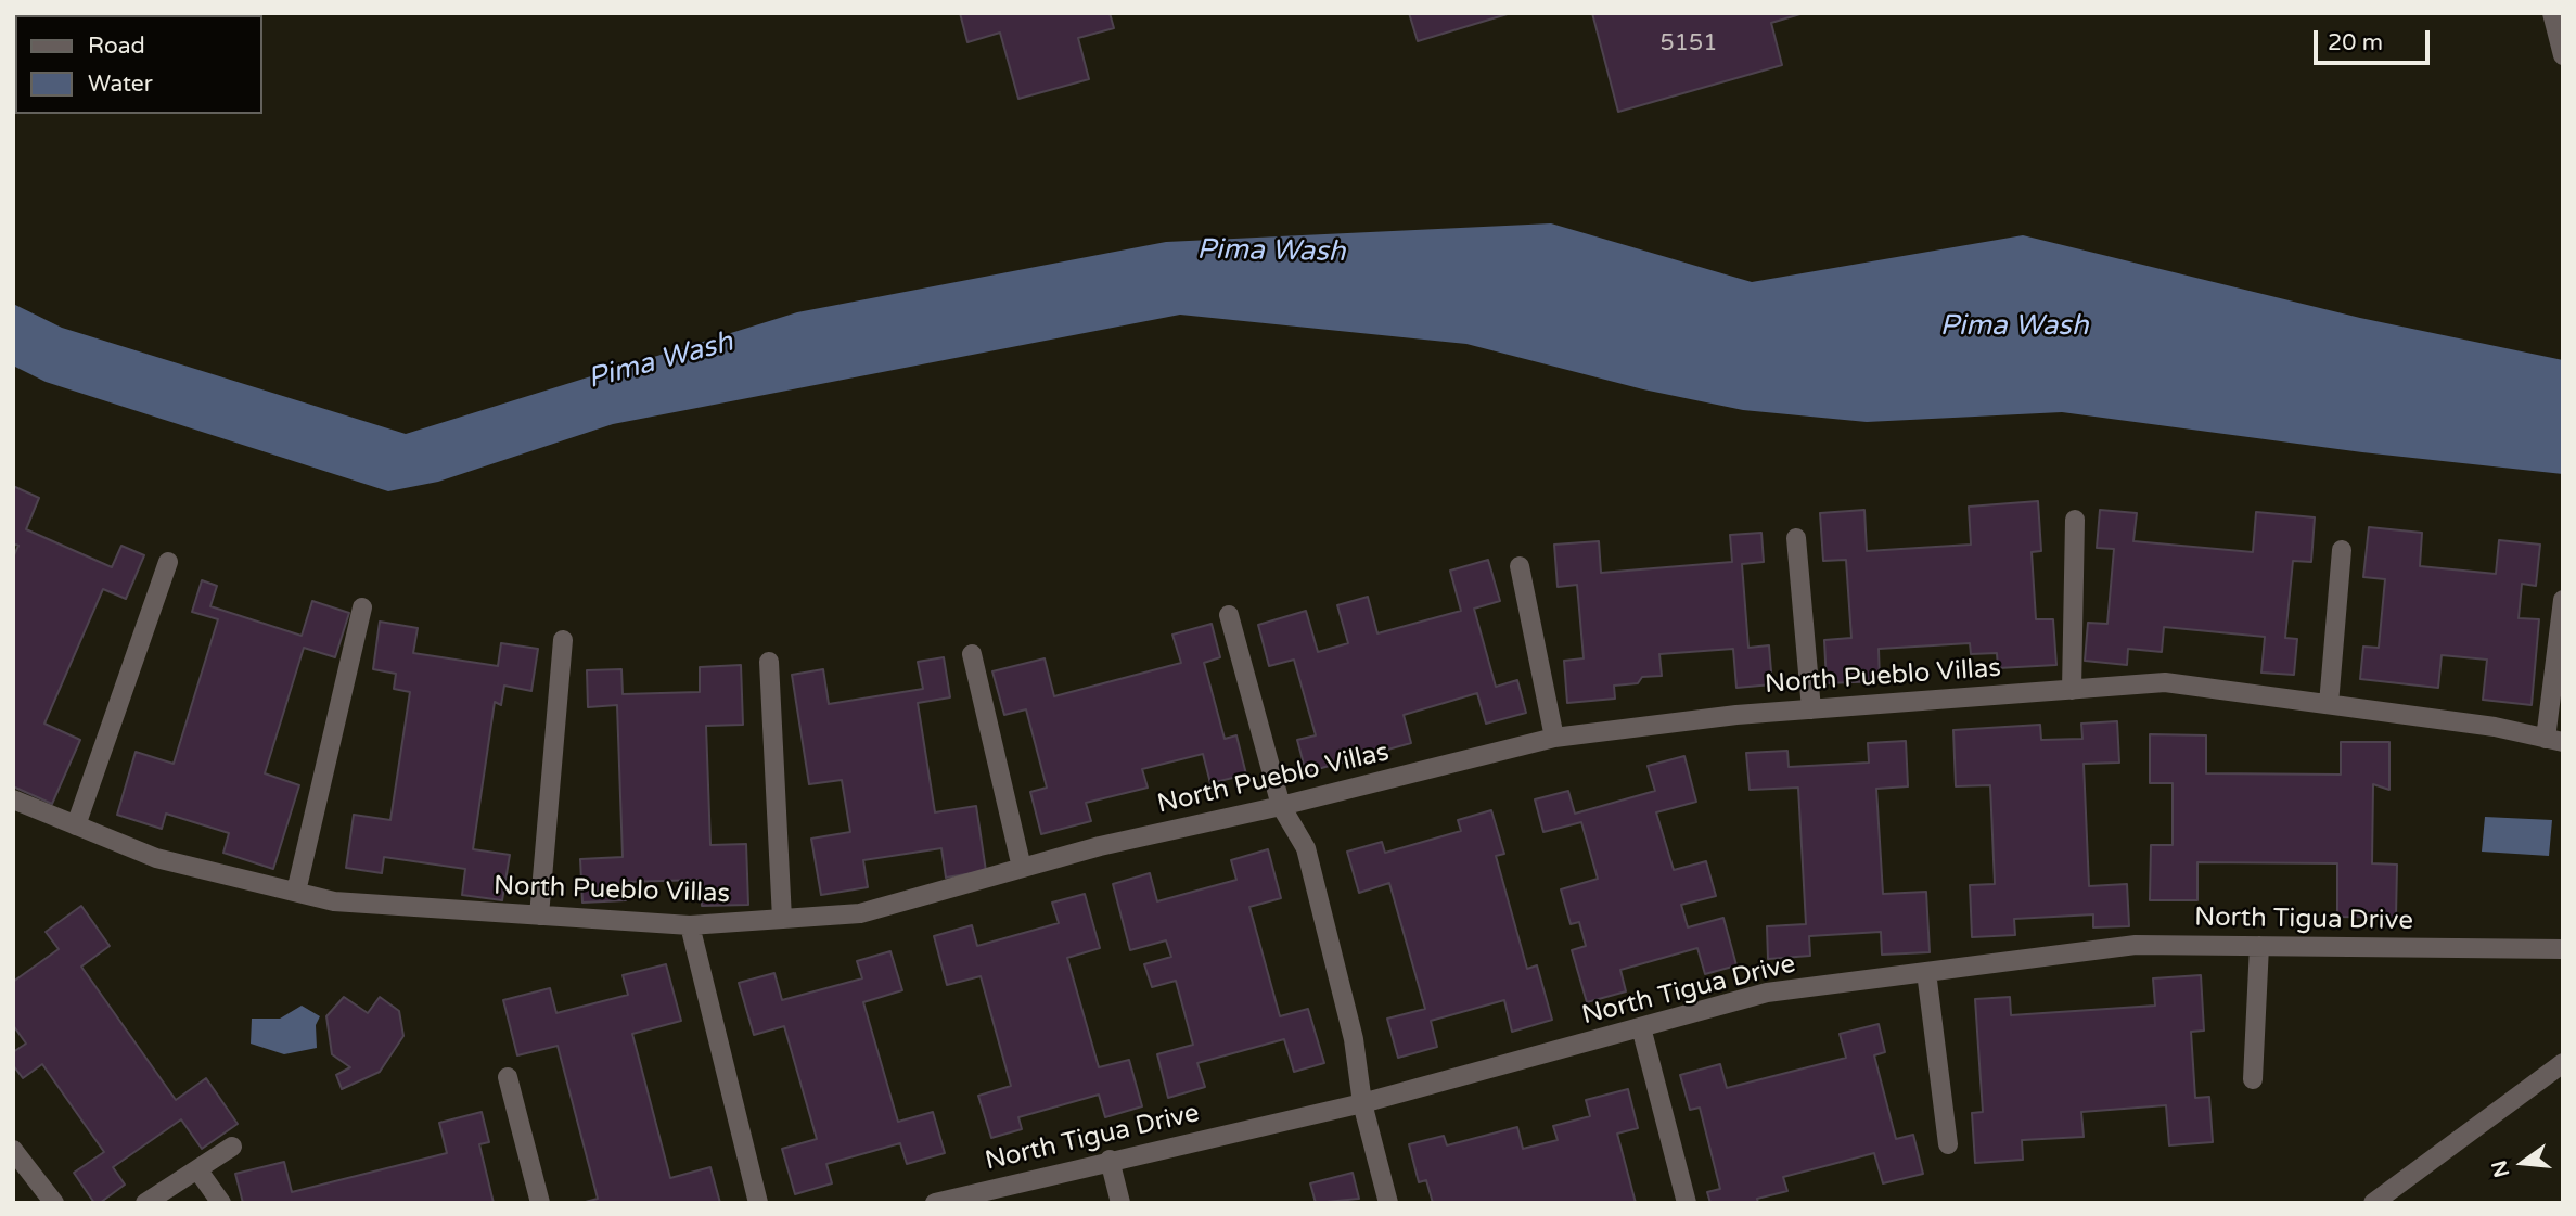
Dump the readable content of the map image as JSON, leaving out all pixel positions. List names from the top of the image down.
{
  "streets": {
    "lane": ["North Pueblo Villas", "North Tigua Drive"]
  },
  "water": ["Pima Wash"],
  "house_numbers": ["5151"],
  "legend": ["Road", "Water"],
  "scale_bar": "20 m",
  "north": "left"
}
